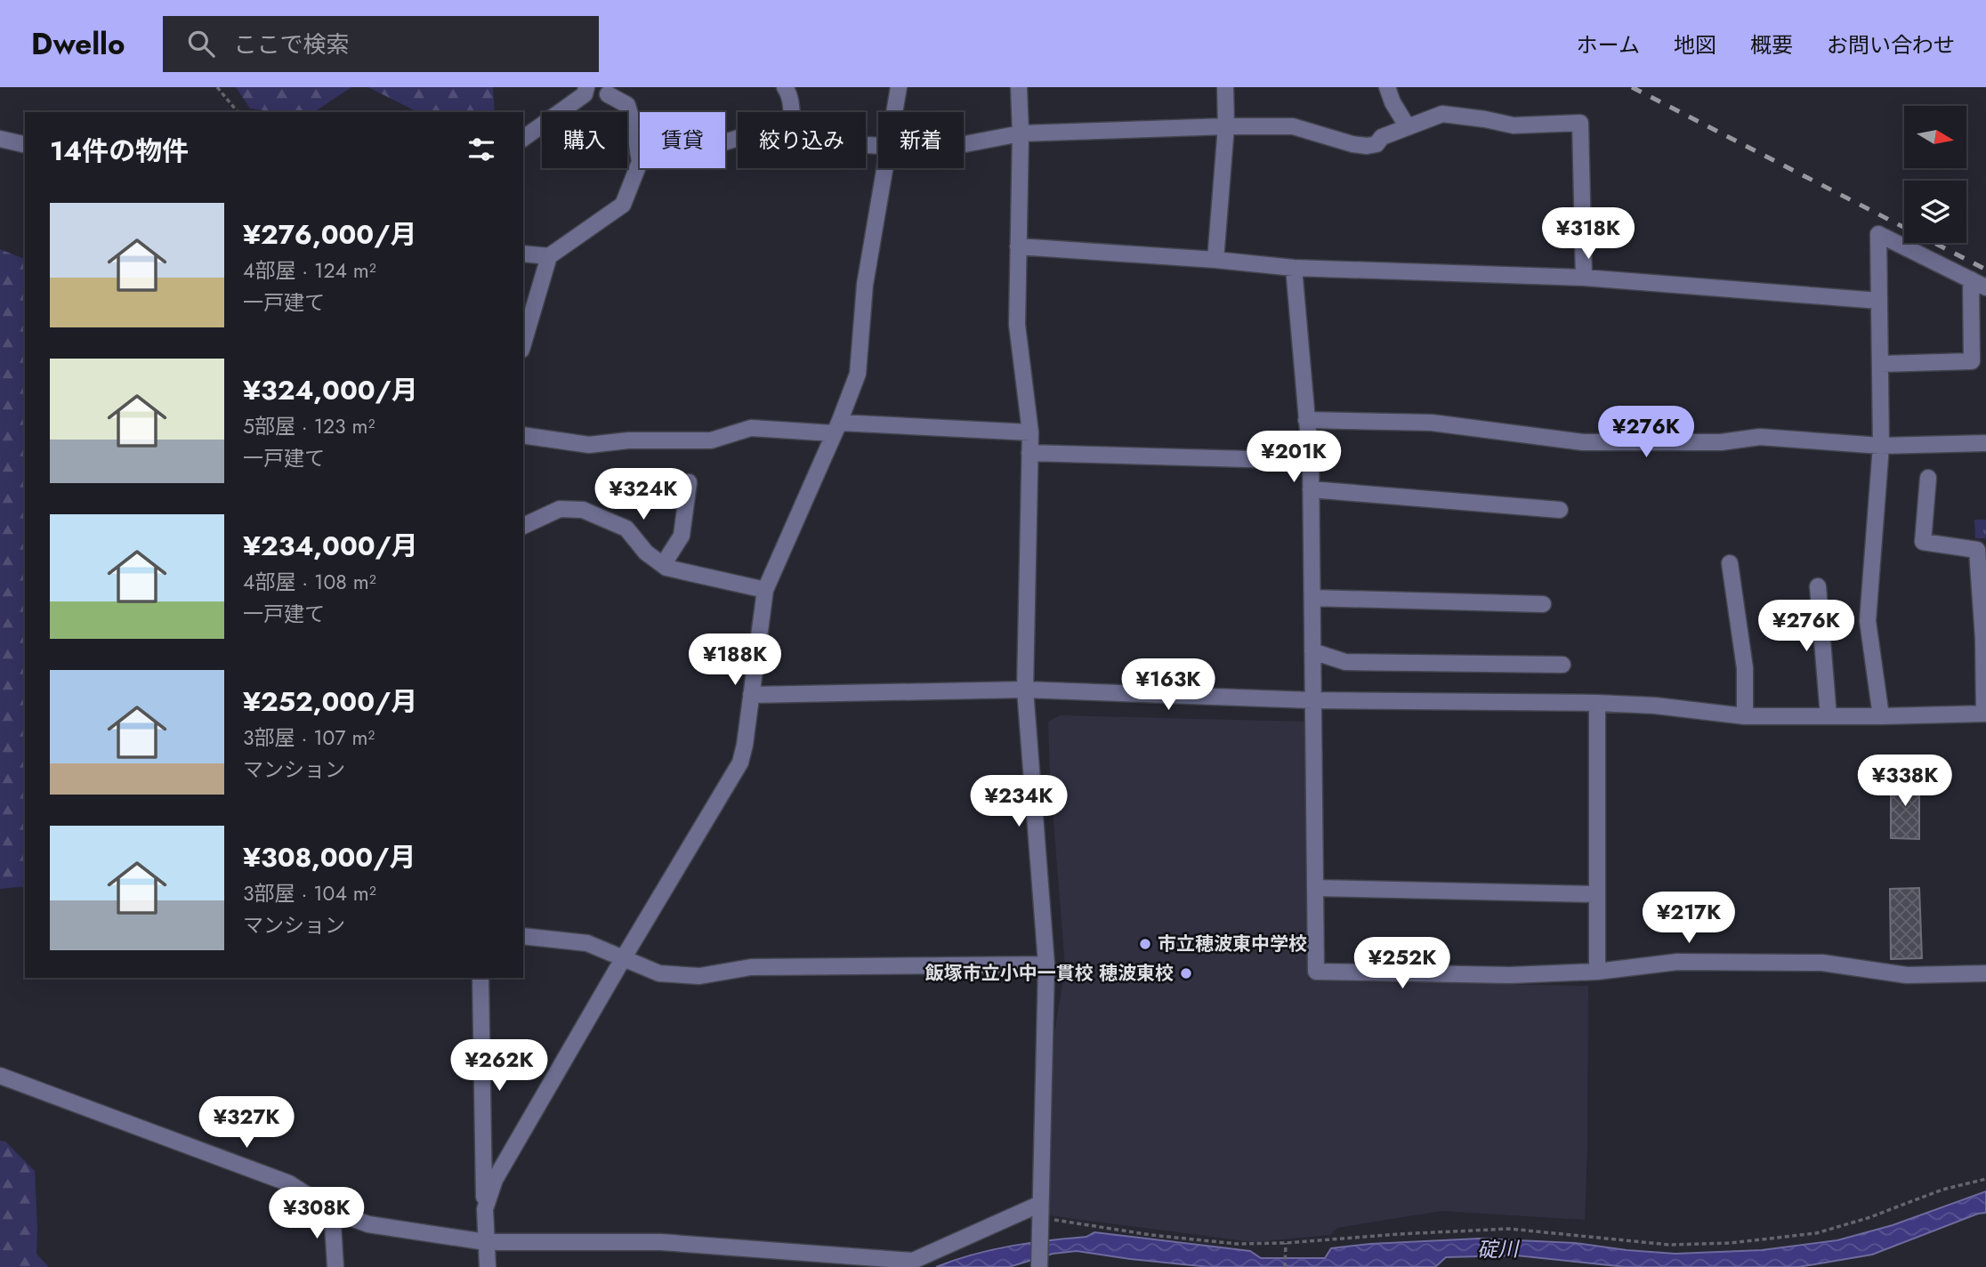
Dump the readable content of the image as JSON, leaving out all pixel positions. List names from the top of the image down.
{
  "water": ["碇川"],
  "places": ["市立穂波東中学校", "飯塚市立小中一貫校 穂波東校"],
  "north": "right",
  "page": {
    "header": "Dwello",
    "search": "ここで検索",
    "nav": [
      "ホーム",
      "地図",
      "概要",
      "お問い合わせ"
    ],
    "chip": [
      "購入",
      "賃貸",
      "絞り込み",
      "新着"
    ],
    "heading": "14件の物件",
    "list": [
      {
        "name": "¥276,000/月",
        "note": "4部屋 · 124 m² · 一戸建て"
      },
      {
        "name": "¥324,000/月",
        "note": "5部屋 · 123 m² · 一戸建て"
      },
      {
        "name": "¥234,000/月",
        "note": "4部屋 · 108 m² · 一戸建て"
      },
      {
        "name": "¥252,000/月",
        "note": "3部屋 · 107 m² · マンション"
      },
      {
        "name": "¥308,000/月",
        "note": "3部屋 · 104 m² · マンション"
      }
    ],
    "price": [
      "¥318K",
      "¥276K",
      "¥201K",
      "¥324K",
      "¥276K",
      "¥188K",
      "¥163K",
      "¥338K",
      "¥234K",
      "¥217K",
      "¥252K",
      "¥262K",
      "¥327K",
      "¥308K"
    ]
  }
}
